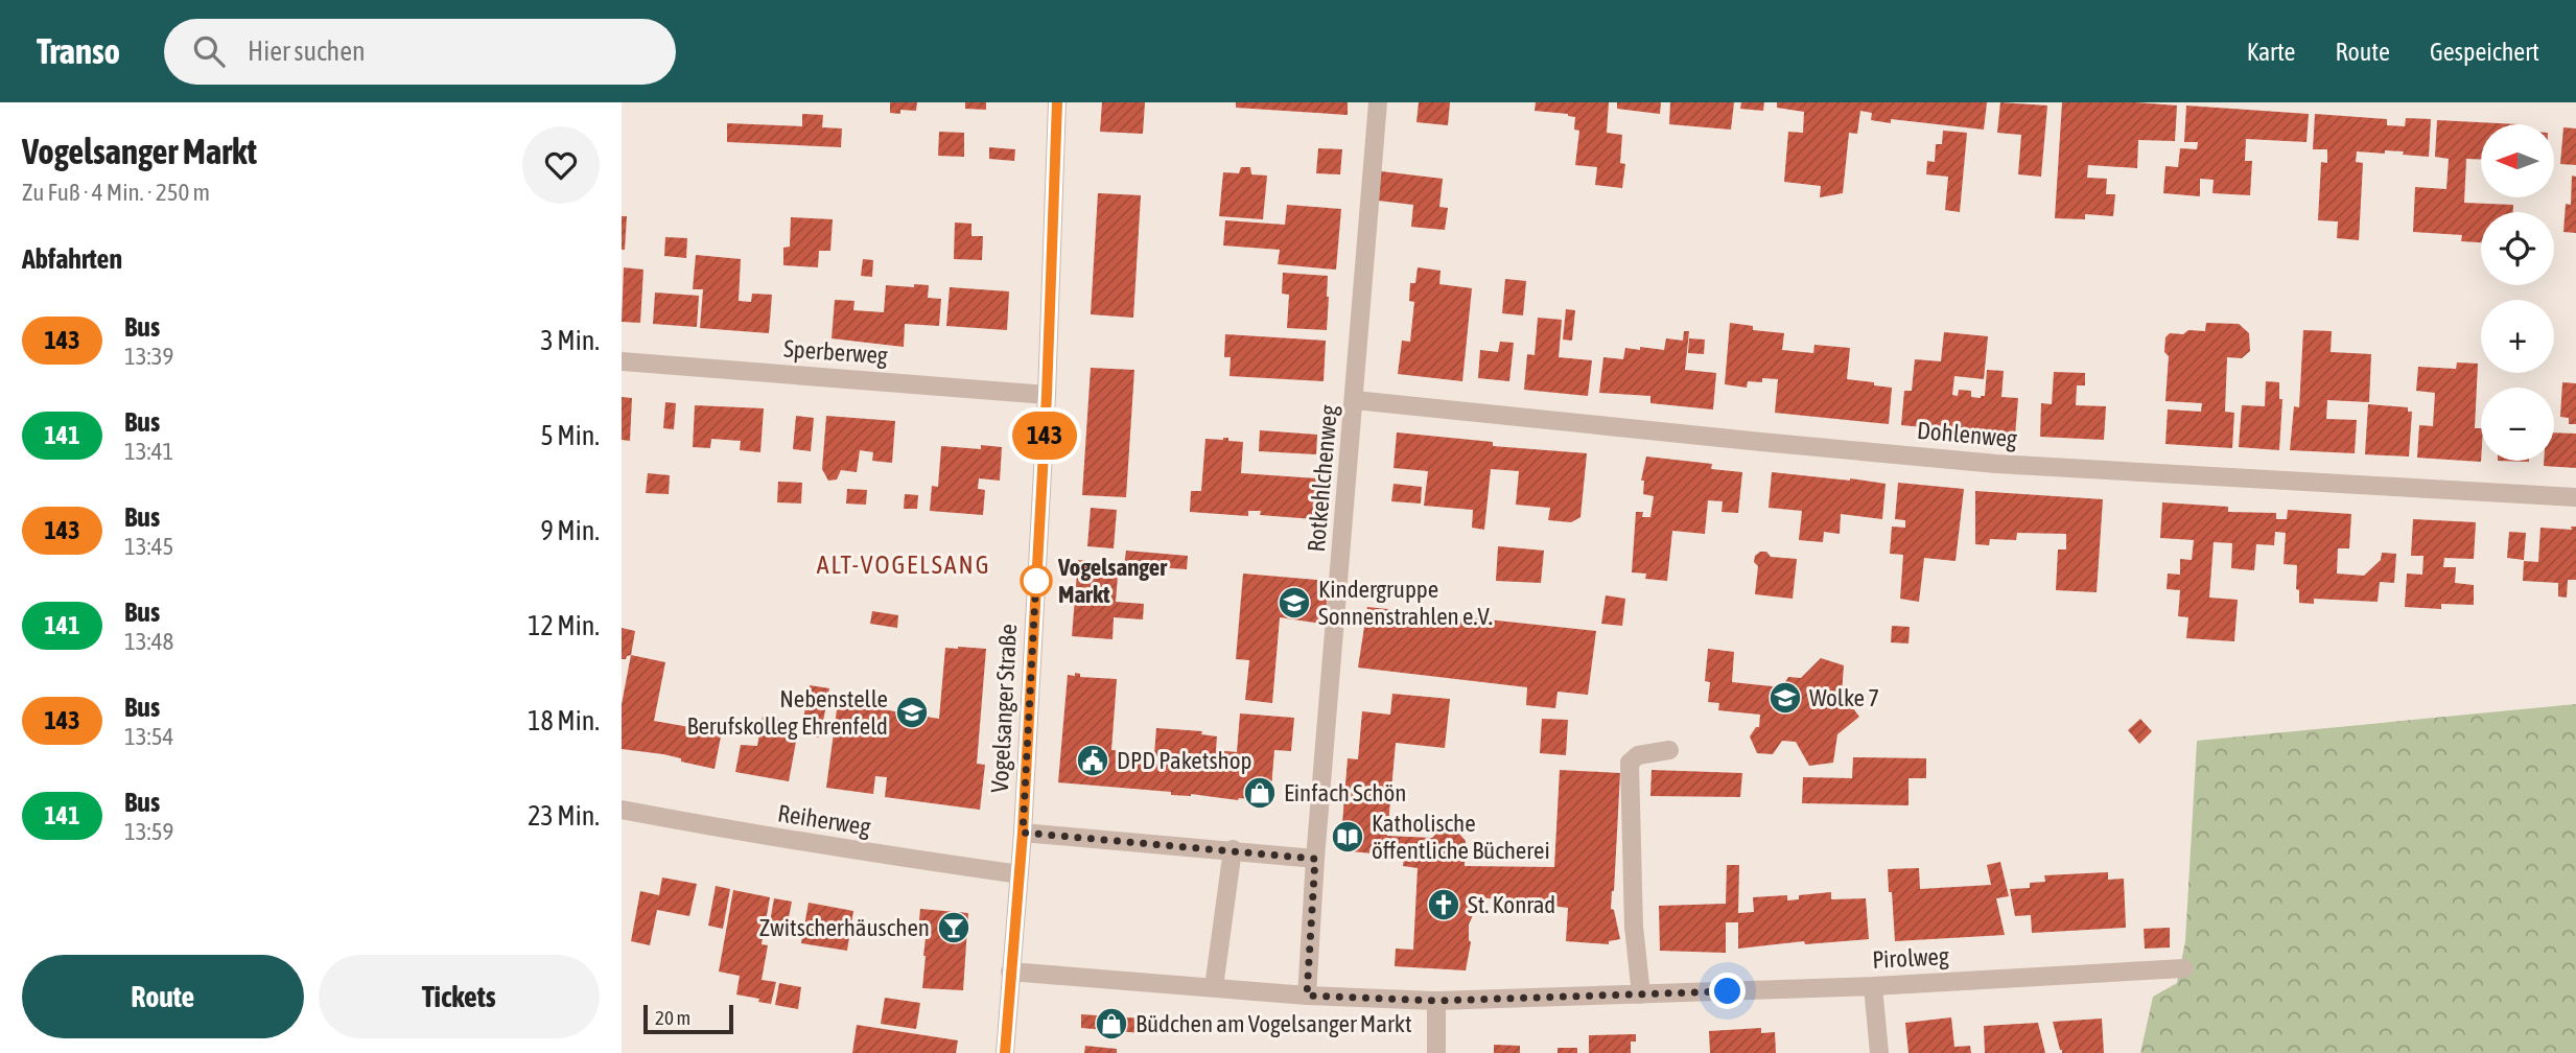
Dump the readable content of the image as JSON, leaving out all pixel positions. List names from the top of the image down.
{
  "streets": {
    "street": [
      "Sperberweg",
      "Dohlenweg",
      "Rotkehlchenweg",
      "Vogelsanger Straße",
      "Reiherweg",
      "Pirolweg"
    ]
  },
  "crossings": [
    ["Sperberweg", "Vogelsanger Straße"],
    ["Dohlenweg", "Rotkehlchenweg"],
    ["Vogelsanger Straße", "Reiherweg"]
  ],
  "districts": ["ALT-VOGELSANG"],
  "places": {
    "other": ["Vogelsanger Markt"],
    "school or university": ["Kindergruppe Sonnenstrahlen e.V.", "Wolke 7", "Nebenstelle Berufskolleg Ehrenfeld"],
    "public building": ["DPD Paketshop"],
    "shop": ["Einfach Schön", "Büdchen am Vogelsanger Markt"],
    "library": ["Katholische öffentliche Bücherei"],
    "church": ["St. Konrad"],
    "bar": ["Zwitscherhäuschen"]
  },
  "lines": ["bus line 143"],
  "scale_bar": "20 m",
  "north": "left",
  "page": {
    "header": "Transo",
    "search": "Hier suchen",
    "nav": ["Karte", "Route", "Gespeichert"],
    "heading": [
      ["Vogelsanger Markt", "Zu Fuß · 4 Min. · 250 m"],
      "Abfahrten"
    ],
    "on_map": "143",
    "map_buttons": ["+", "−"],
    "list": [
      {
        "mark": "143",
        "name": "Bus",
        "note": "13:39",
        "value": "3 Min."
      },
      {
        "mark": "141",
        "name": "Bus",
        "note": "13:41",
        "value": "5 Min."
      },
      {
        "mark": "143",
        "name": "Bus",
        "note": "13:45",
        "value": "9 Min."
      },
      {
        "mark": "141",
        "name": "Bus",
        "note": "13:48",
        "value": "12 Min."
      },
      {
        "mark": "143",
        "name": "Bus",
        "note": "13:54",
        "value": "18 Min."
      },
      {
        "mark": "141",
        "name": "Bus",
        "note": "13:59",
        "value": "23 Min."
      }
    ],
    "buttons": ["Route", "Tickets"],
    "scale": "20 m"
  }
}
